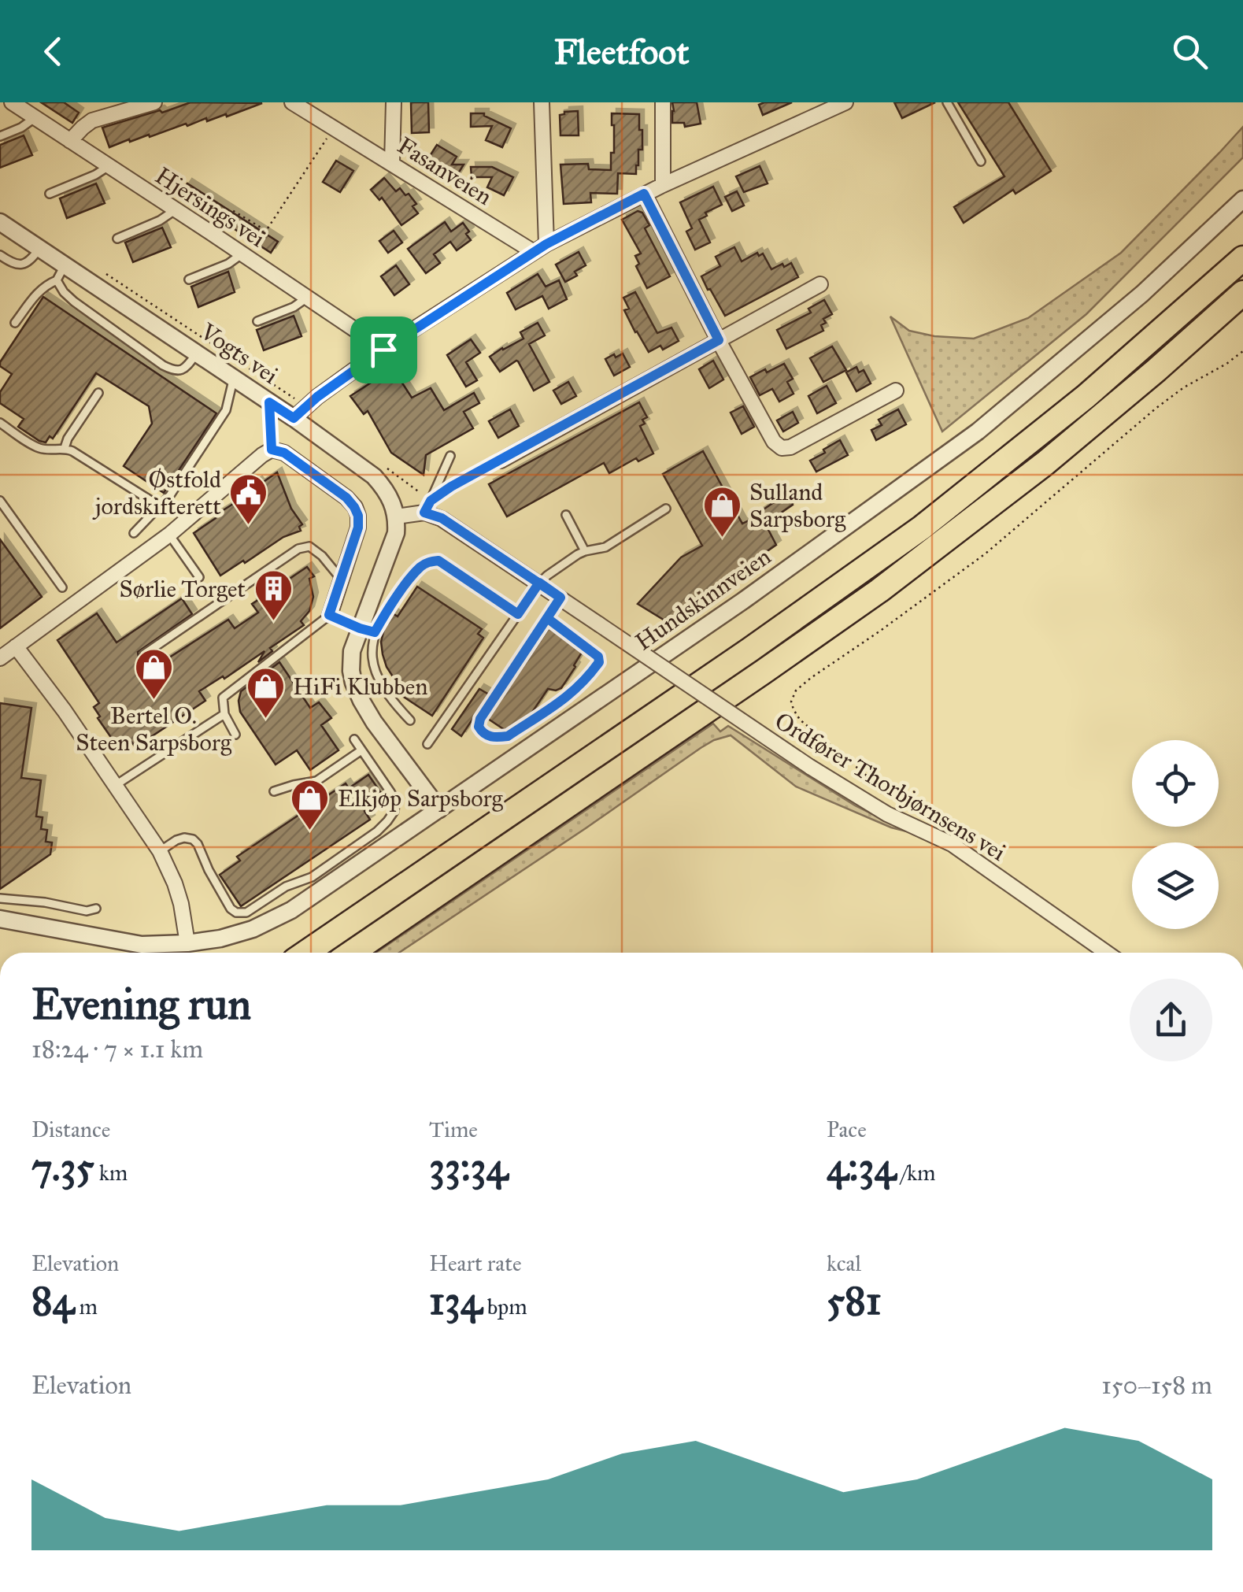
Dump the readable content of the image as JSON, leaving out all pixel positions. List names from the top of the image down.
{
  "streets": {
    "street": [
      "Fasanveien",
      "Hjersings vei",
      "Vogts vei",
      "Hundskinnveien",
      "Ordfører Thorbjørnsens vei"
    ]
  },
  "crossings": [
    ["Vogts vei", "Ordfører Thorbjørnsens vei"]
  ],
  "places": {
    "public building": ["Østfold jordskifterett"],
    "shop": [
      "Sulland Sarpsborg",
      "Bertel O. Steen Sarpsborg",
      "HiFi Klubben",
      "Elkjøp Sarpsborg"
    ],
    "building": ["Sørlie Torget"]
  },
  "page": {
    "header": "Fleetfoot",
    "heading": ["Evening run", "18:24 · 7 × 1.1 km"],
    "stats": [
      ["Distance", "7.35 km"],
      ["Time", "33:34"],
      ["Pace", "4:34 /km"],
      ["Elevation", "84 m"],
      ["Heart rate", "134 bpm"],
      ["kcal", "581"]
    ],
    "chart": ["Elevation", "150–158 m"]
  }
}
